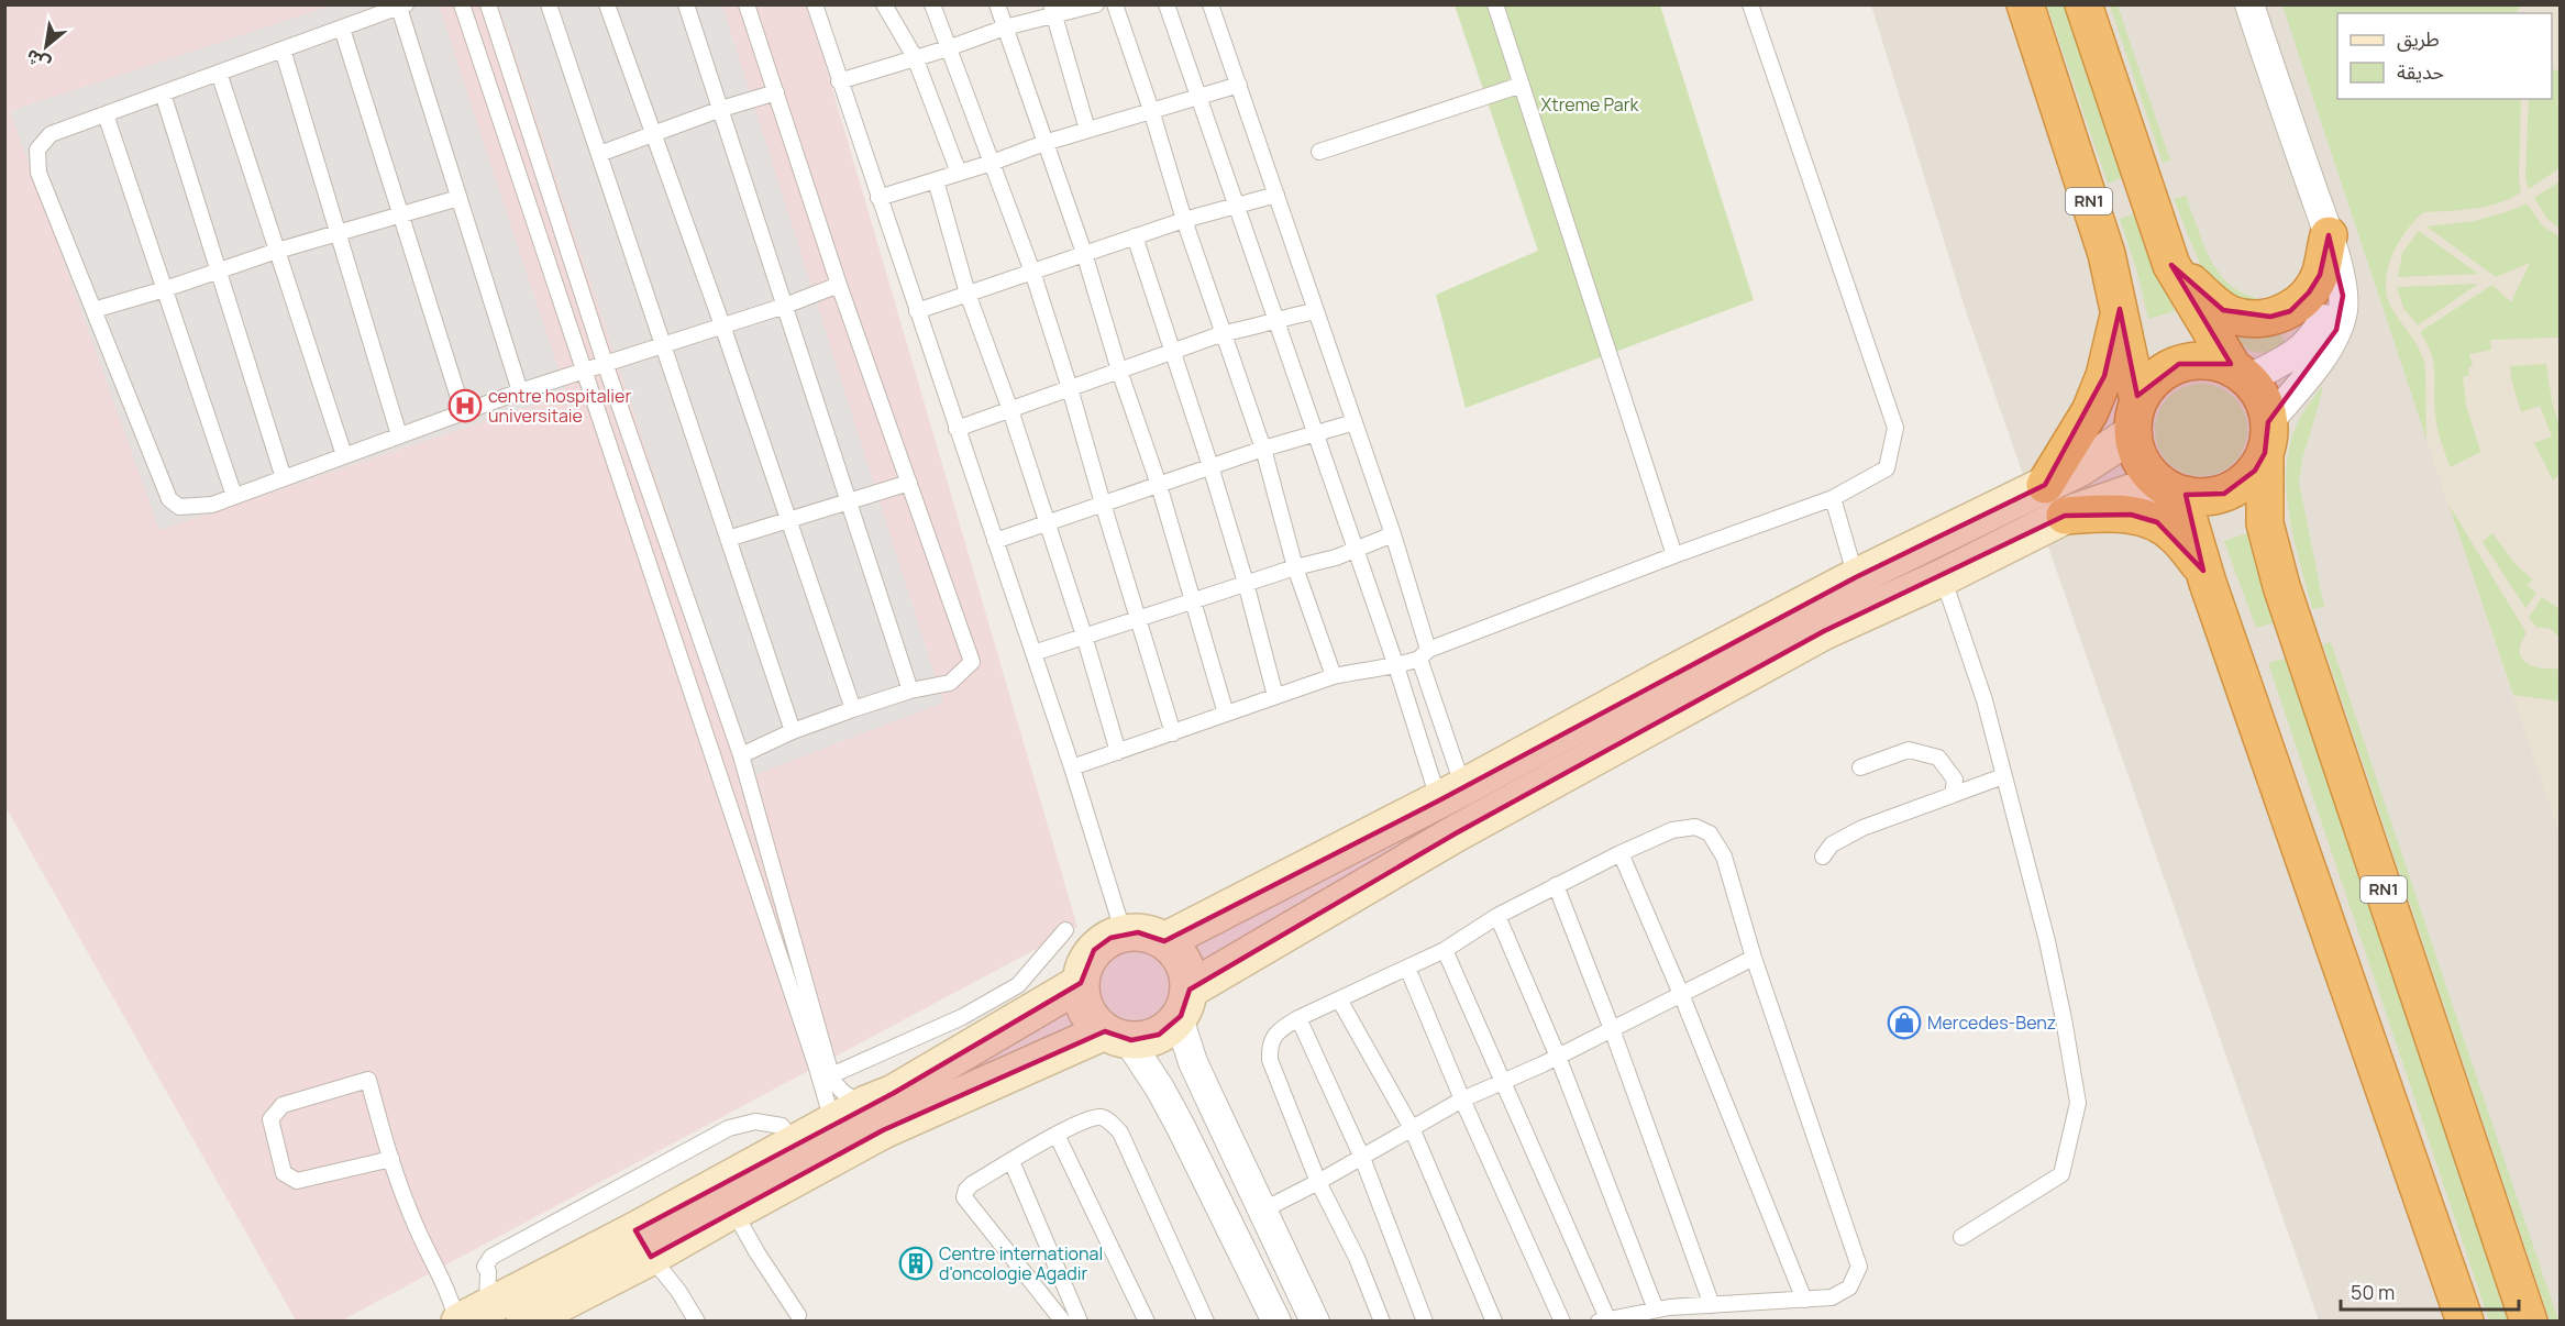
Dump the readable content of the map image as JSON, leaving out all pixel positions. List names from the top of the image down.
{
  "streets": {
    "highway": ["RN1"]
  },
  "parks": ["Xtreme Park"],
  "places": {
    "hospital": ["centre hospitalier universitaie"],
    "shop": ["Mercedes-Benz"],
    "building": ["Centre international d'oncologie Agadir"]
  },
  "legend": ["طريق", "حديقة"],
  "scale_bar": "50 m",
  "north": "bottom left"
}
